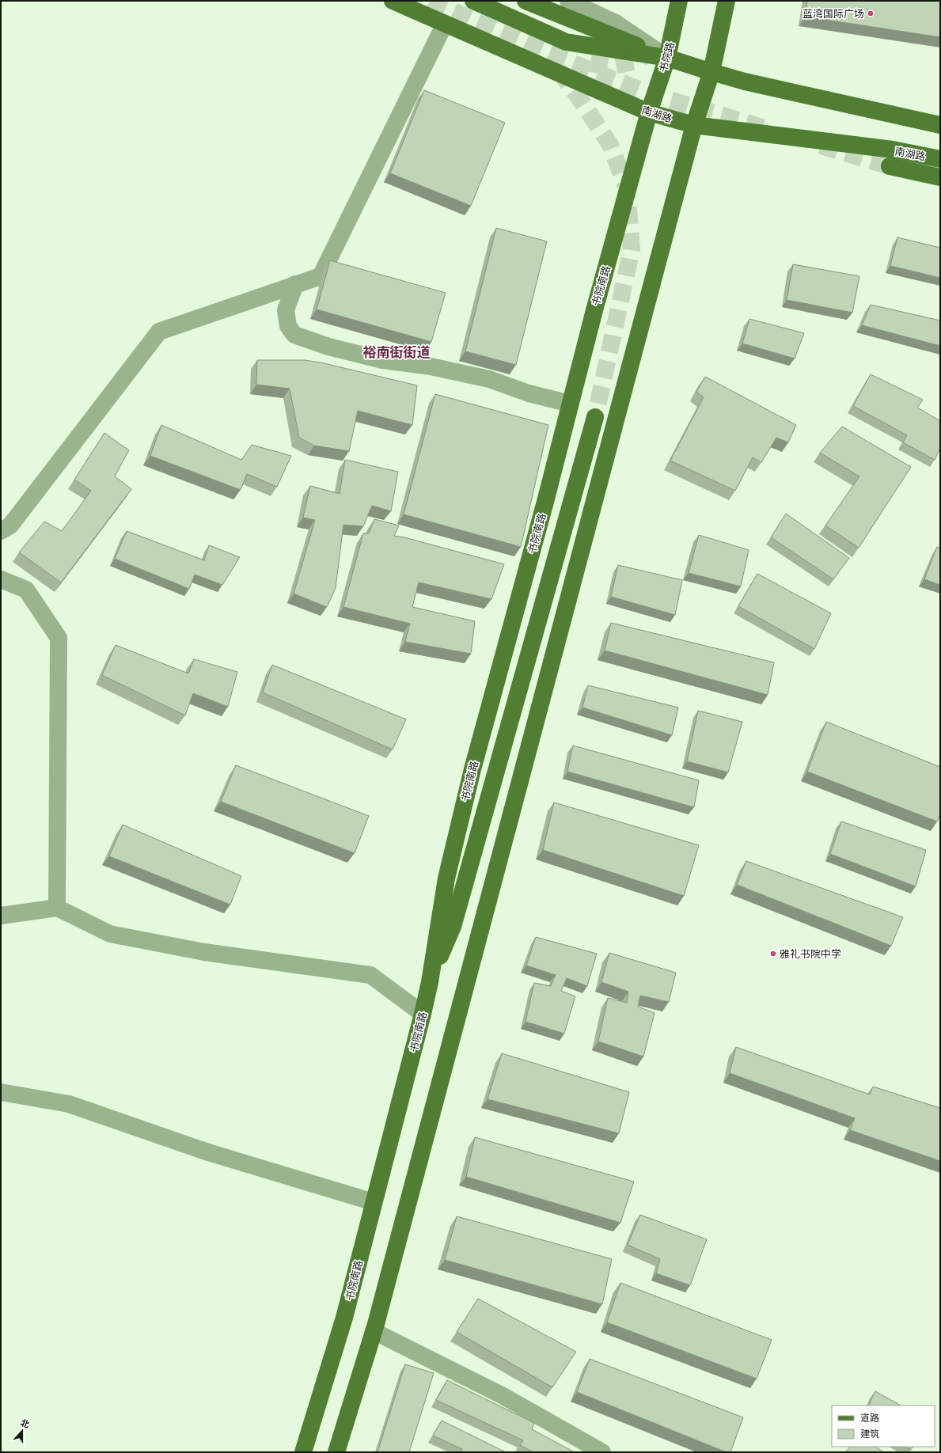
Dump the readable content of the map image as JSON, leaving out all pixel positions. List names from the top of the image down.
{
  "streets": {
    "main road": ["书院路", "南湖路", "书院南路"]
  },
  "crossings": [
    ["书院路", "南湖路"],
    ["书院路", "书院南路"],
    ["南湖路", "书院南路"]
  ],
  "districts": ["裕南街街道"],
  "places": ["蓝湾国际广场", "雅礼书院中学"],
  "legend": ["道路", "建筑"],
  "north": "top"
}
